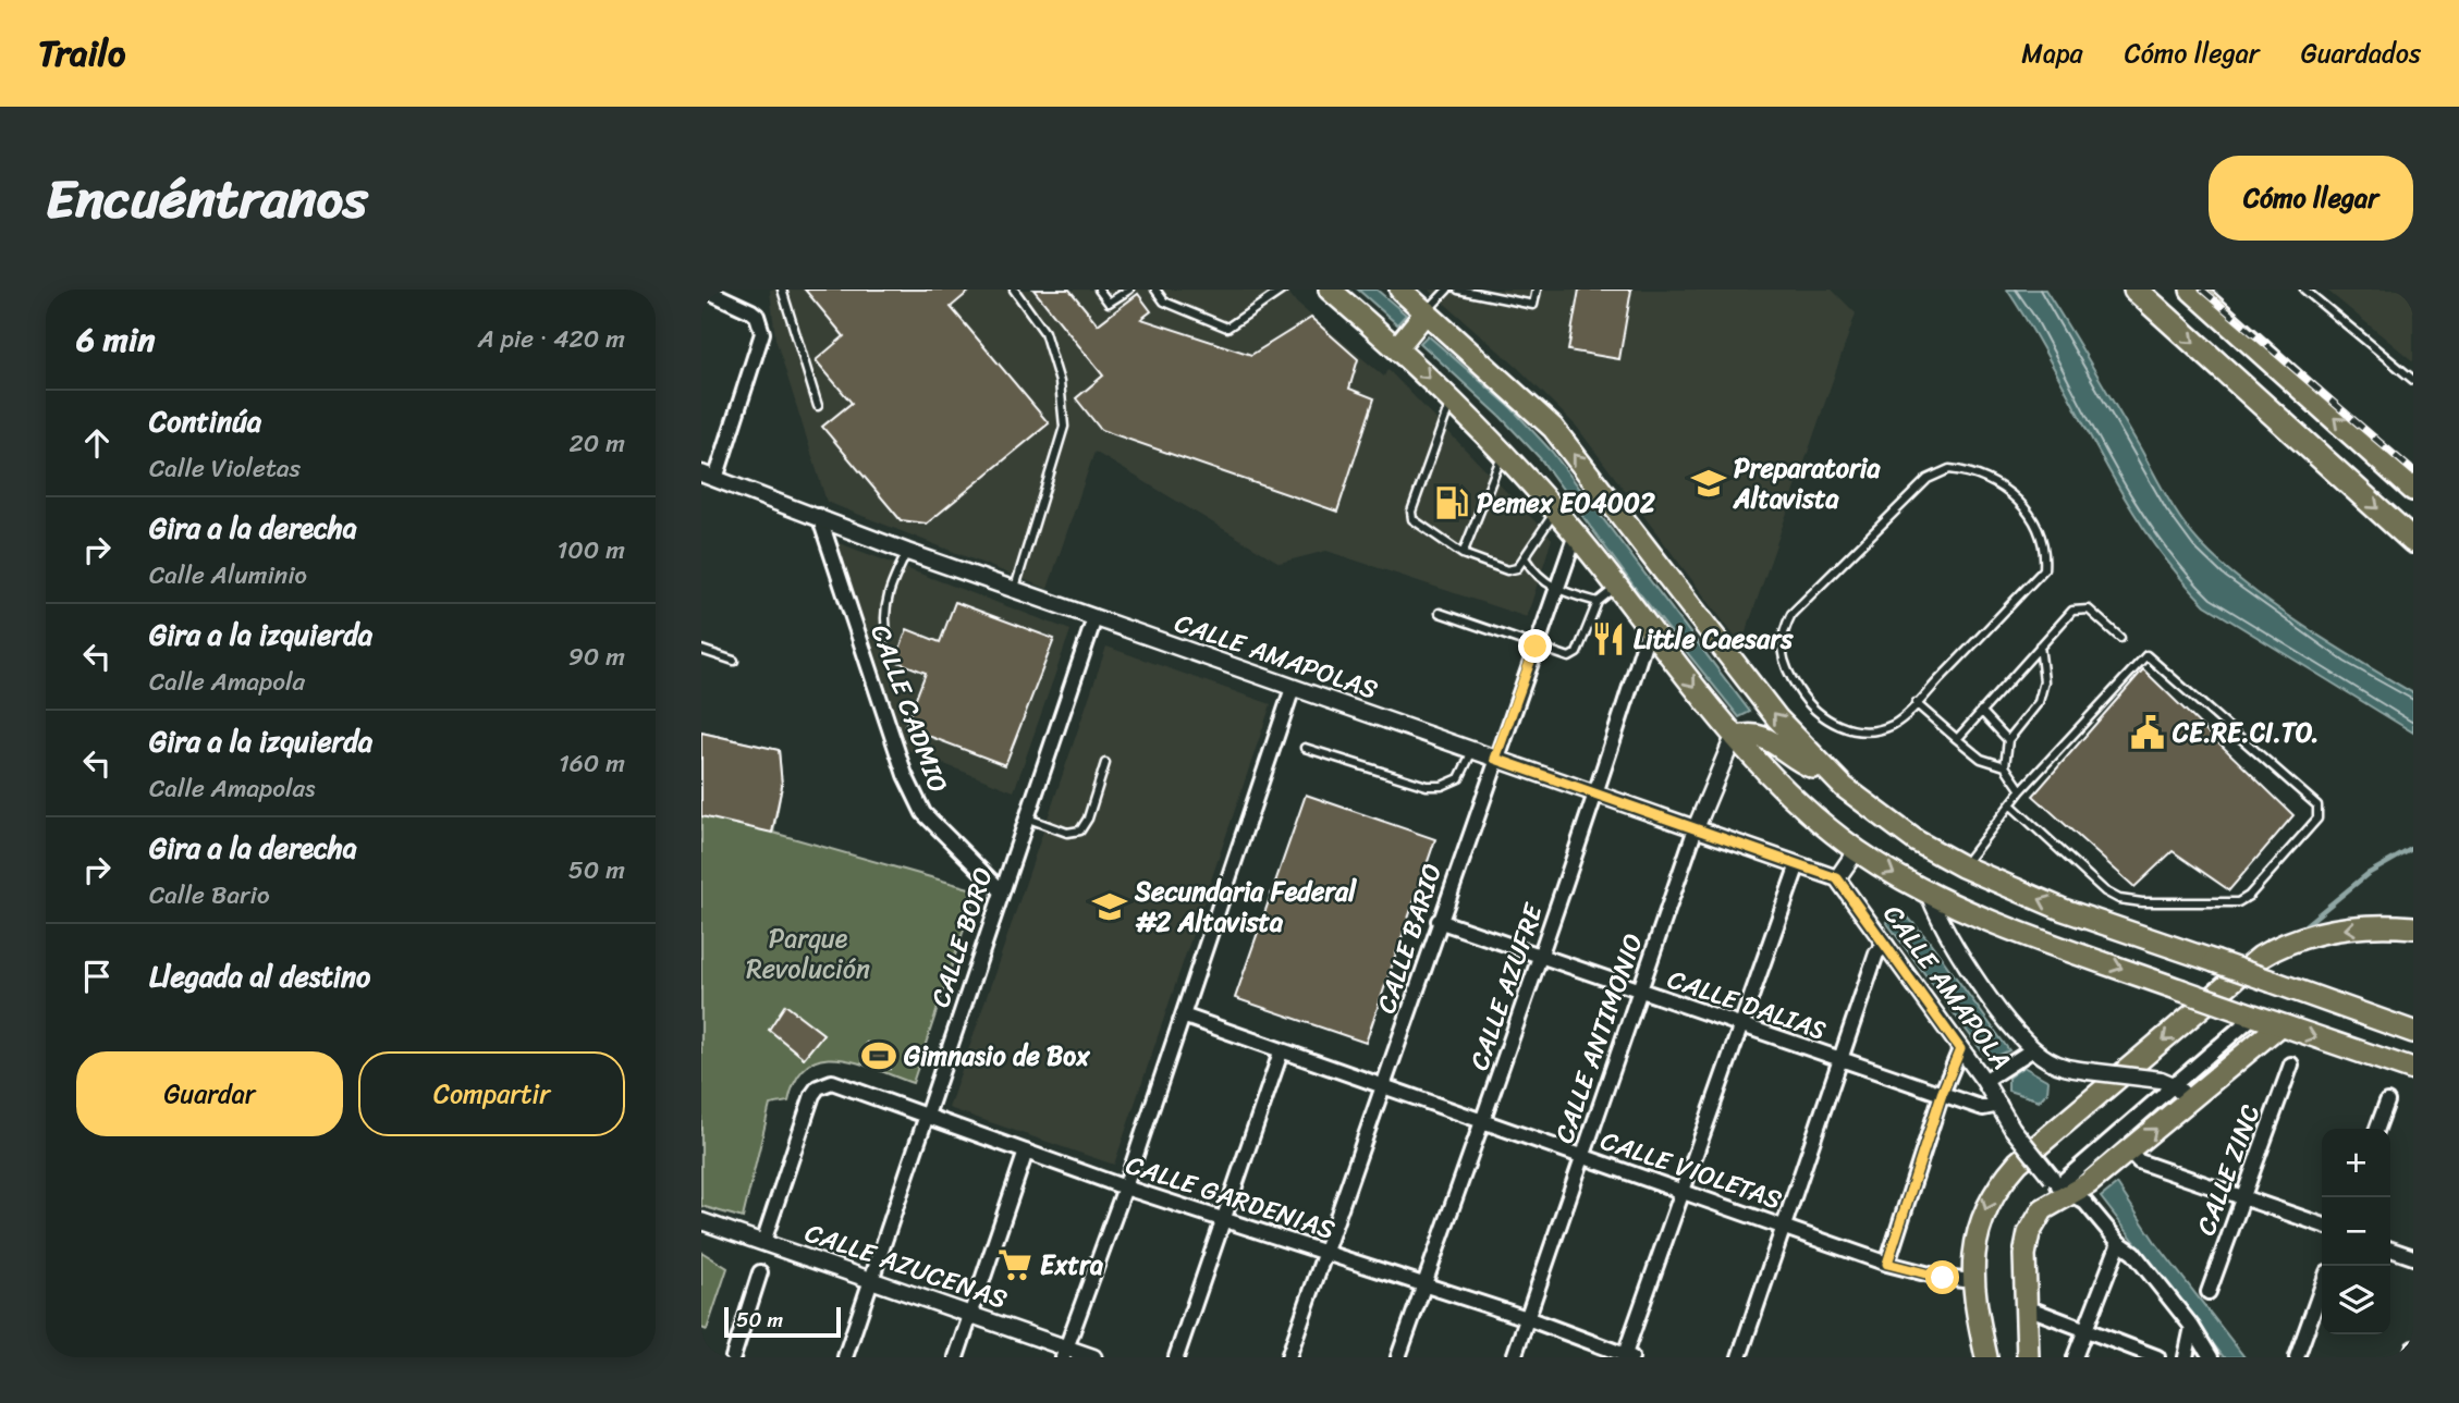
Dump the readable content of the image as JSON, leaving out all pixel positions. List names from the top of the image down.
{
  "streets": {
    "street": [
      "CALLE AMAPOLAS",
      "CALLE CADMIO",
      "CALLE BORO",
      "CALLE BARIO",
      "CALLE AZUFRE",
      "CALLE AMAPOLA",
      "CALLE DALIAS",
      "CALLE ANTIMONIO",
      "CALLE VIOLETAS",
      "CALLE ZINC",
      "CALLE GARDENIAS",
      "CALLE AZUCENAS"
    ]
  },
  "crossings": [
    ["CALLE AMAPOLAS", "CALLE CADMIO"],
    ["CALLE AMAPOLAS", "CALLE BORO"],
    ["CALLE AMAPOLAS", "CALLE BARIO"],
    ["CALLE AMAPOLAS", "CALLE AZUFRE"],
    ["CALLE AMAPOLAS", "CALLE AMAPOLA"],
    ["CALLE AMAPOLAS", "CALLE ANTIMONIO"],
    ["CALLE CADMIO", "CALLE BORO"],
    ["CALLE BORO", "CALLE GARDENIAS"],
    ["CALLE BORO", "CALLE AZUCENAS"],
    ["CALLE BARIO", "CALLE DALIAS"],
    ["CALLE BARIO", "CALLE VIOLETAS"],
    ["CALLE BARIO", "CALLE GARDENIAS"],
    ["CALLE AZUFRE", "CALLE DALIAS"],
    ["CALLE AZUFRE", "CALLE VIOLETAS"],
    ["CALLE AZUFRE", "CALLE GARDENIAS"],
    ["CALLE AMAPOLA", "CALLE DALIAS"],
    ["CALLE DALIAS", "CALLE ANTIMONIO"],
    ["CALLE ANTIMONIO", "CALLE VIOLETAS"],
    ["CALLE ANTIMONIO", "CALLE GARDENIAS"],
    ["CALLE GARDENIAS", "CALLE AZUCENAS"]
  ],
  "parks": ["Parque Revolución"],
  "places": {
    "school or university": ["Preparatoria Altavista", "Secundaria Federal #2 Altavista"],
    "fuel station": ["Pemex E04002"],
    "restaurant": ["Little Caesars"],
    "public building": ["CE.RE.CI.TO."],
    "sports": ["Gimnasio de Box"],
    "supermarket": ["Extra"]
  },
  "scale_bar": "50 m",
  "page": {
    "header": "Trailo",
    "nav": ["Mapa", "Cómo llegar", "Guardados"],
    "title": "Encuéntranos",
    "buttons": [
      "Cómo llegar",
      ["Guardar", "Compartir"]
    ],
    "heading": ["6 min", "A pie · 420 m"],
    "list": [
      ["Continúa", "Calle Violetas", "20 m"],
      ["Gira a la derecha", "Calle Aluminio", "100 m"],
      ["Gira a la izquierda", "Calle Amapola", "90 m"],
      ["Gira a la izquierda", "Calle Amapolas", "160 m"],
      ["Gira a la derecha", "Calle Bario", "50 m"],
      "Llegada al destino"
    ],
    "map_buttons": ["+", "−"],
    "scale": "50 m"
  }
}
